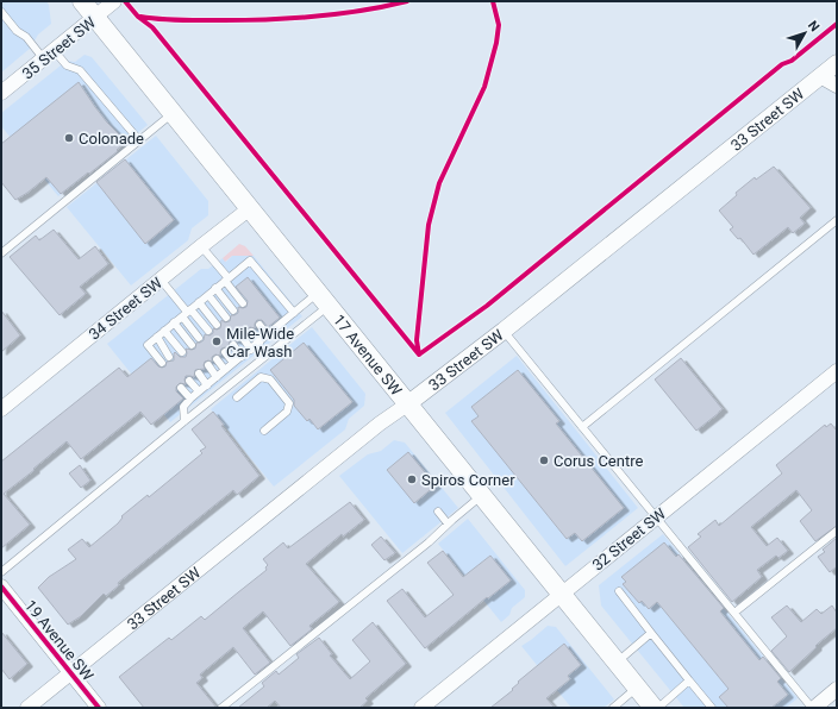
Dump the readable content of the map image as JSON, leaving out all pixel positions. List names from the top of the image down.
{
  "streets": {
    "main road": ["17 Avenue SW"],
    "street": [
      "35 Street SW",
      "33 Street SW",
      "34 Street SW",
      "32 Street SW",
      "19 Avenue SW"
    ]
  },
  "crossings": [
    ["35 Street SW", "17 Avenue SW"],
    ["33 Street SW", "17 Avenue SW"],
    ["33 Street SW", "19 Avenue SW"],
    ["34 Street SW", "17 Avenue SW"],
    ["17 Avenue SW", "32 Street SW"]
  ],
  "places": [
    "Colonade",
    "Mile-Wide Car Wash",
    "Corus Centre",
    "Spiros Corner"
  ],
  "north": "top right"
}
